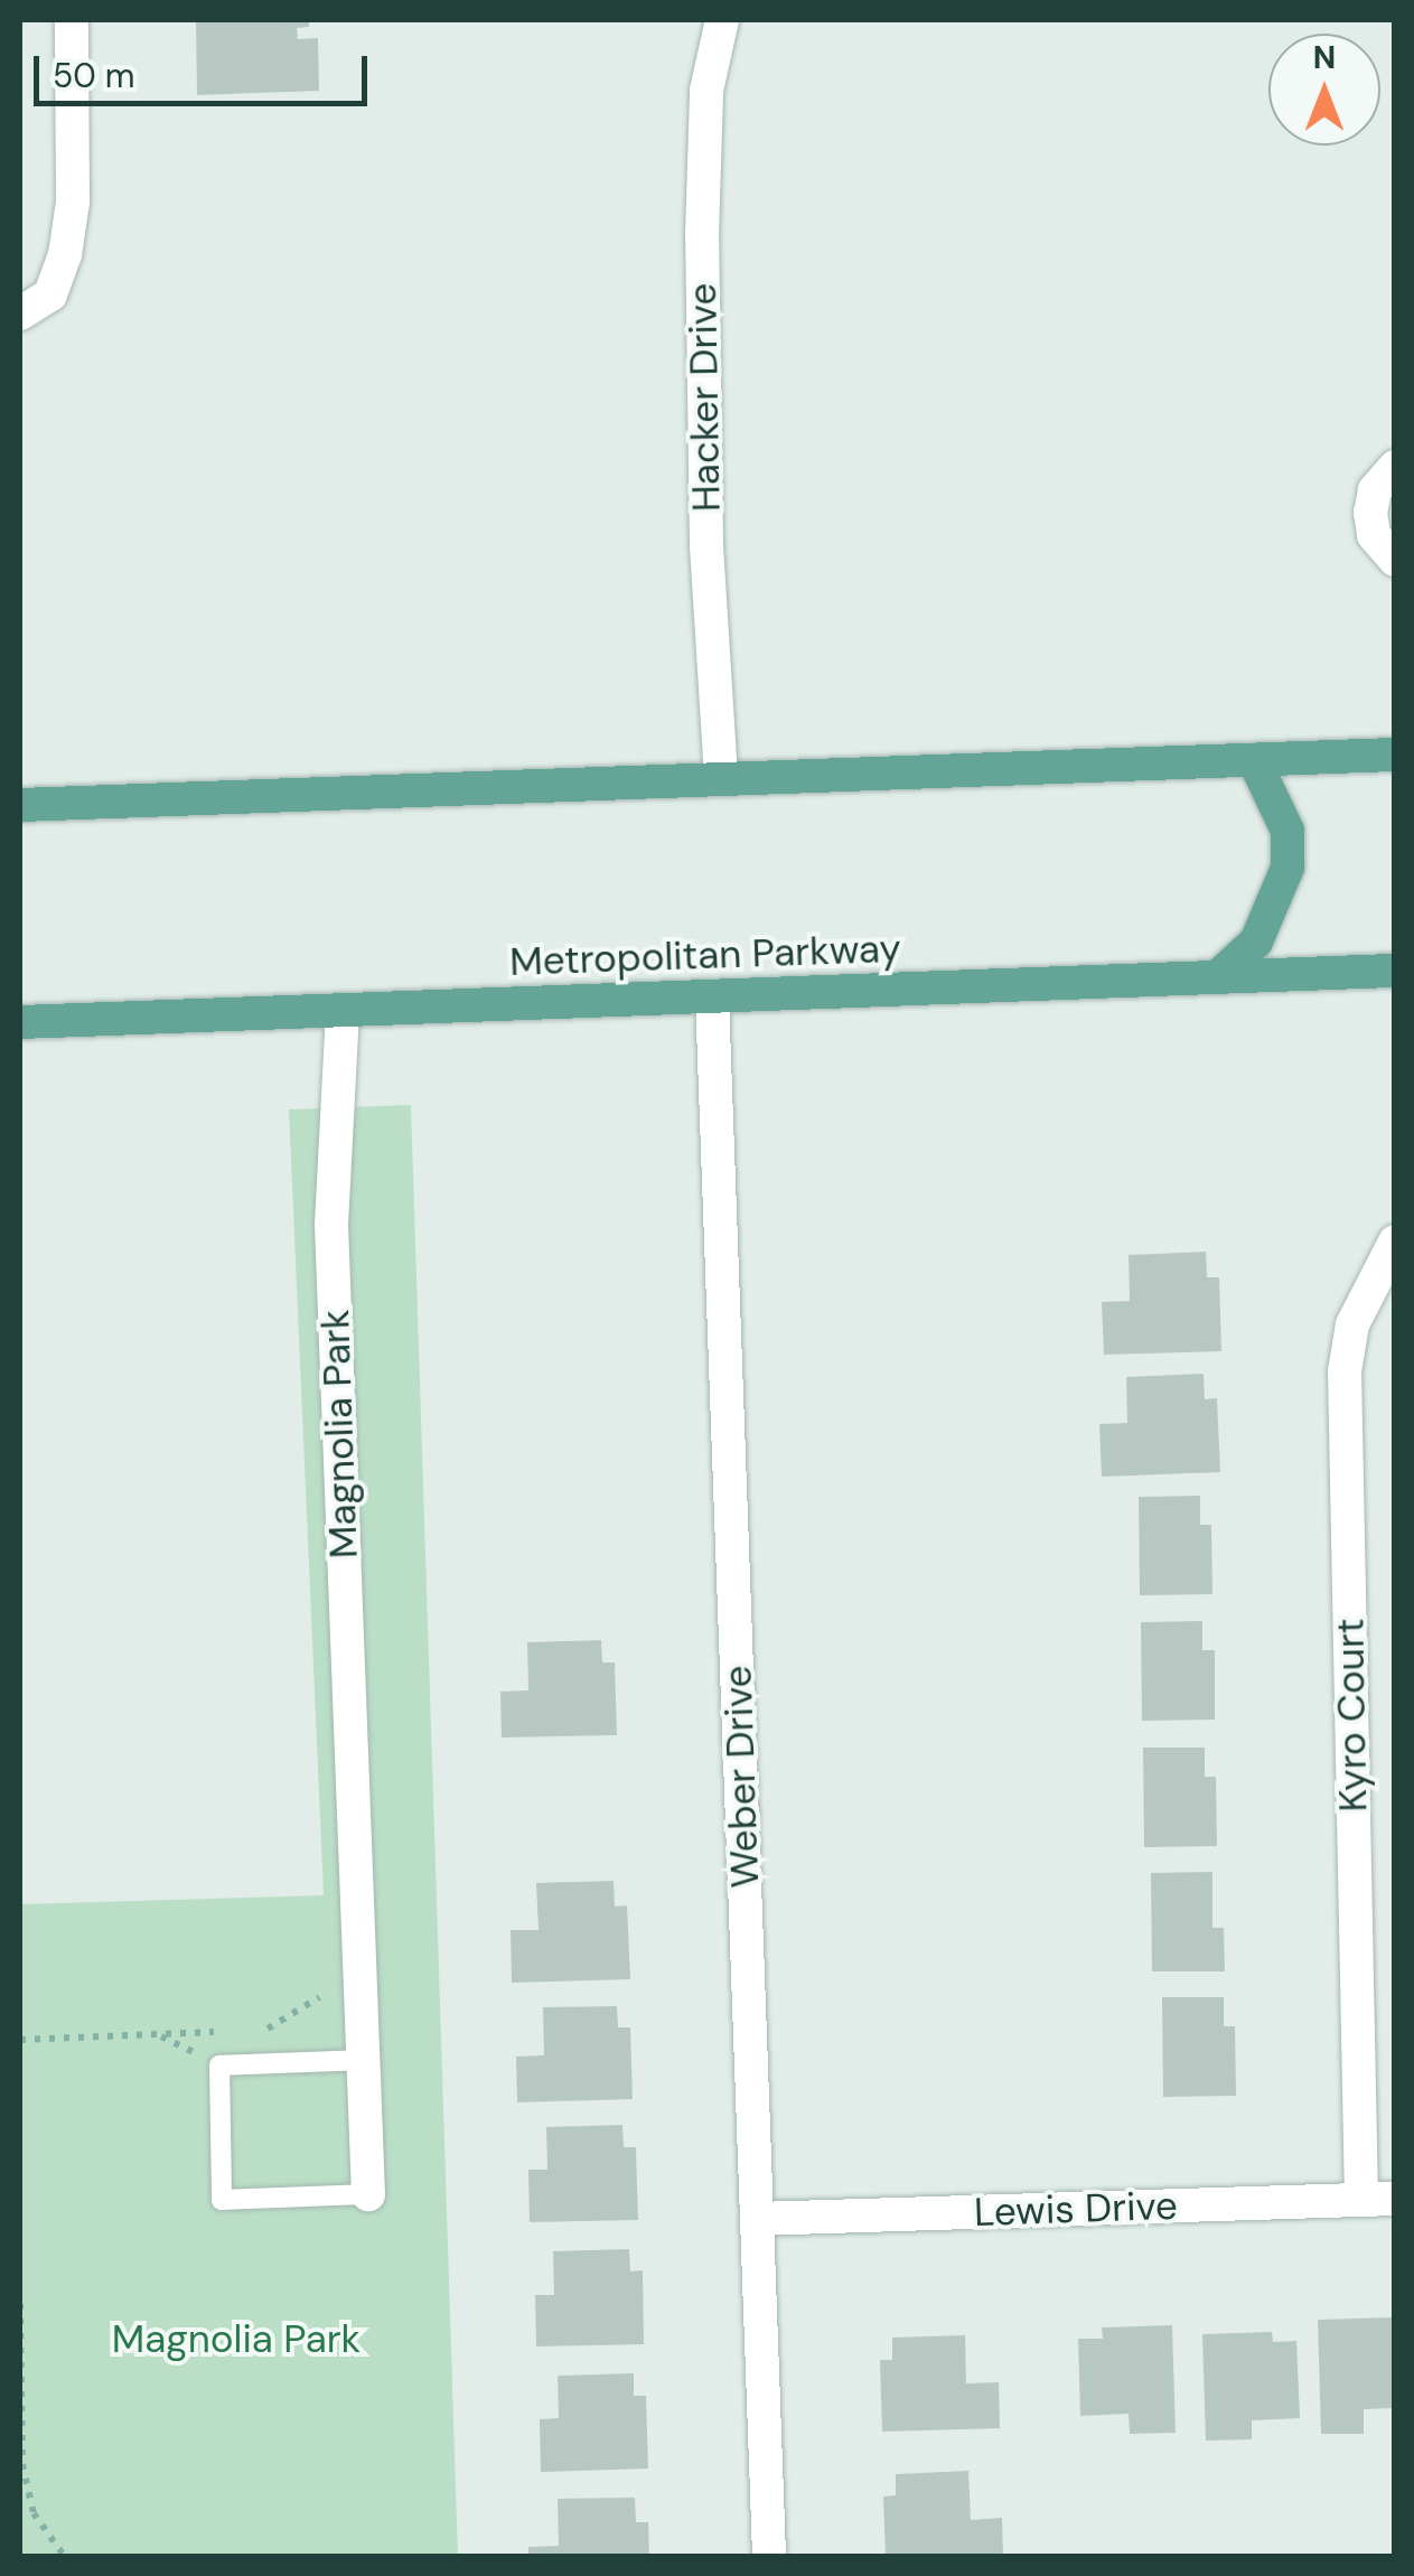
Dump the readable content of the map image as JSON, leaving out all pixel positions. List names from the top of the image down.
{
  "streets": {
    "main road": ["Metropolitan Parkway"],
    "street": [
      "Hacker Drive",
      "Magnolia Park",
      "Kyro Court",
      "Weber Drive",
      "Lewis Drive"
    ]
  },
  "crossings": [
    ["Metropolitan Parkway", "Magnolia Park"],
    ["Metropolitan Parkway", "Weber Drive"],
    ["Kyro Court", "Lewis Drive"],
    ["Weber Drive", "Lewis Drive"]
  ],
  "parks": ["Magnolia Park"],
  "scale_bar": "50 m",
  "north": "top"
}
